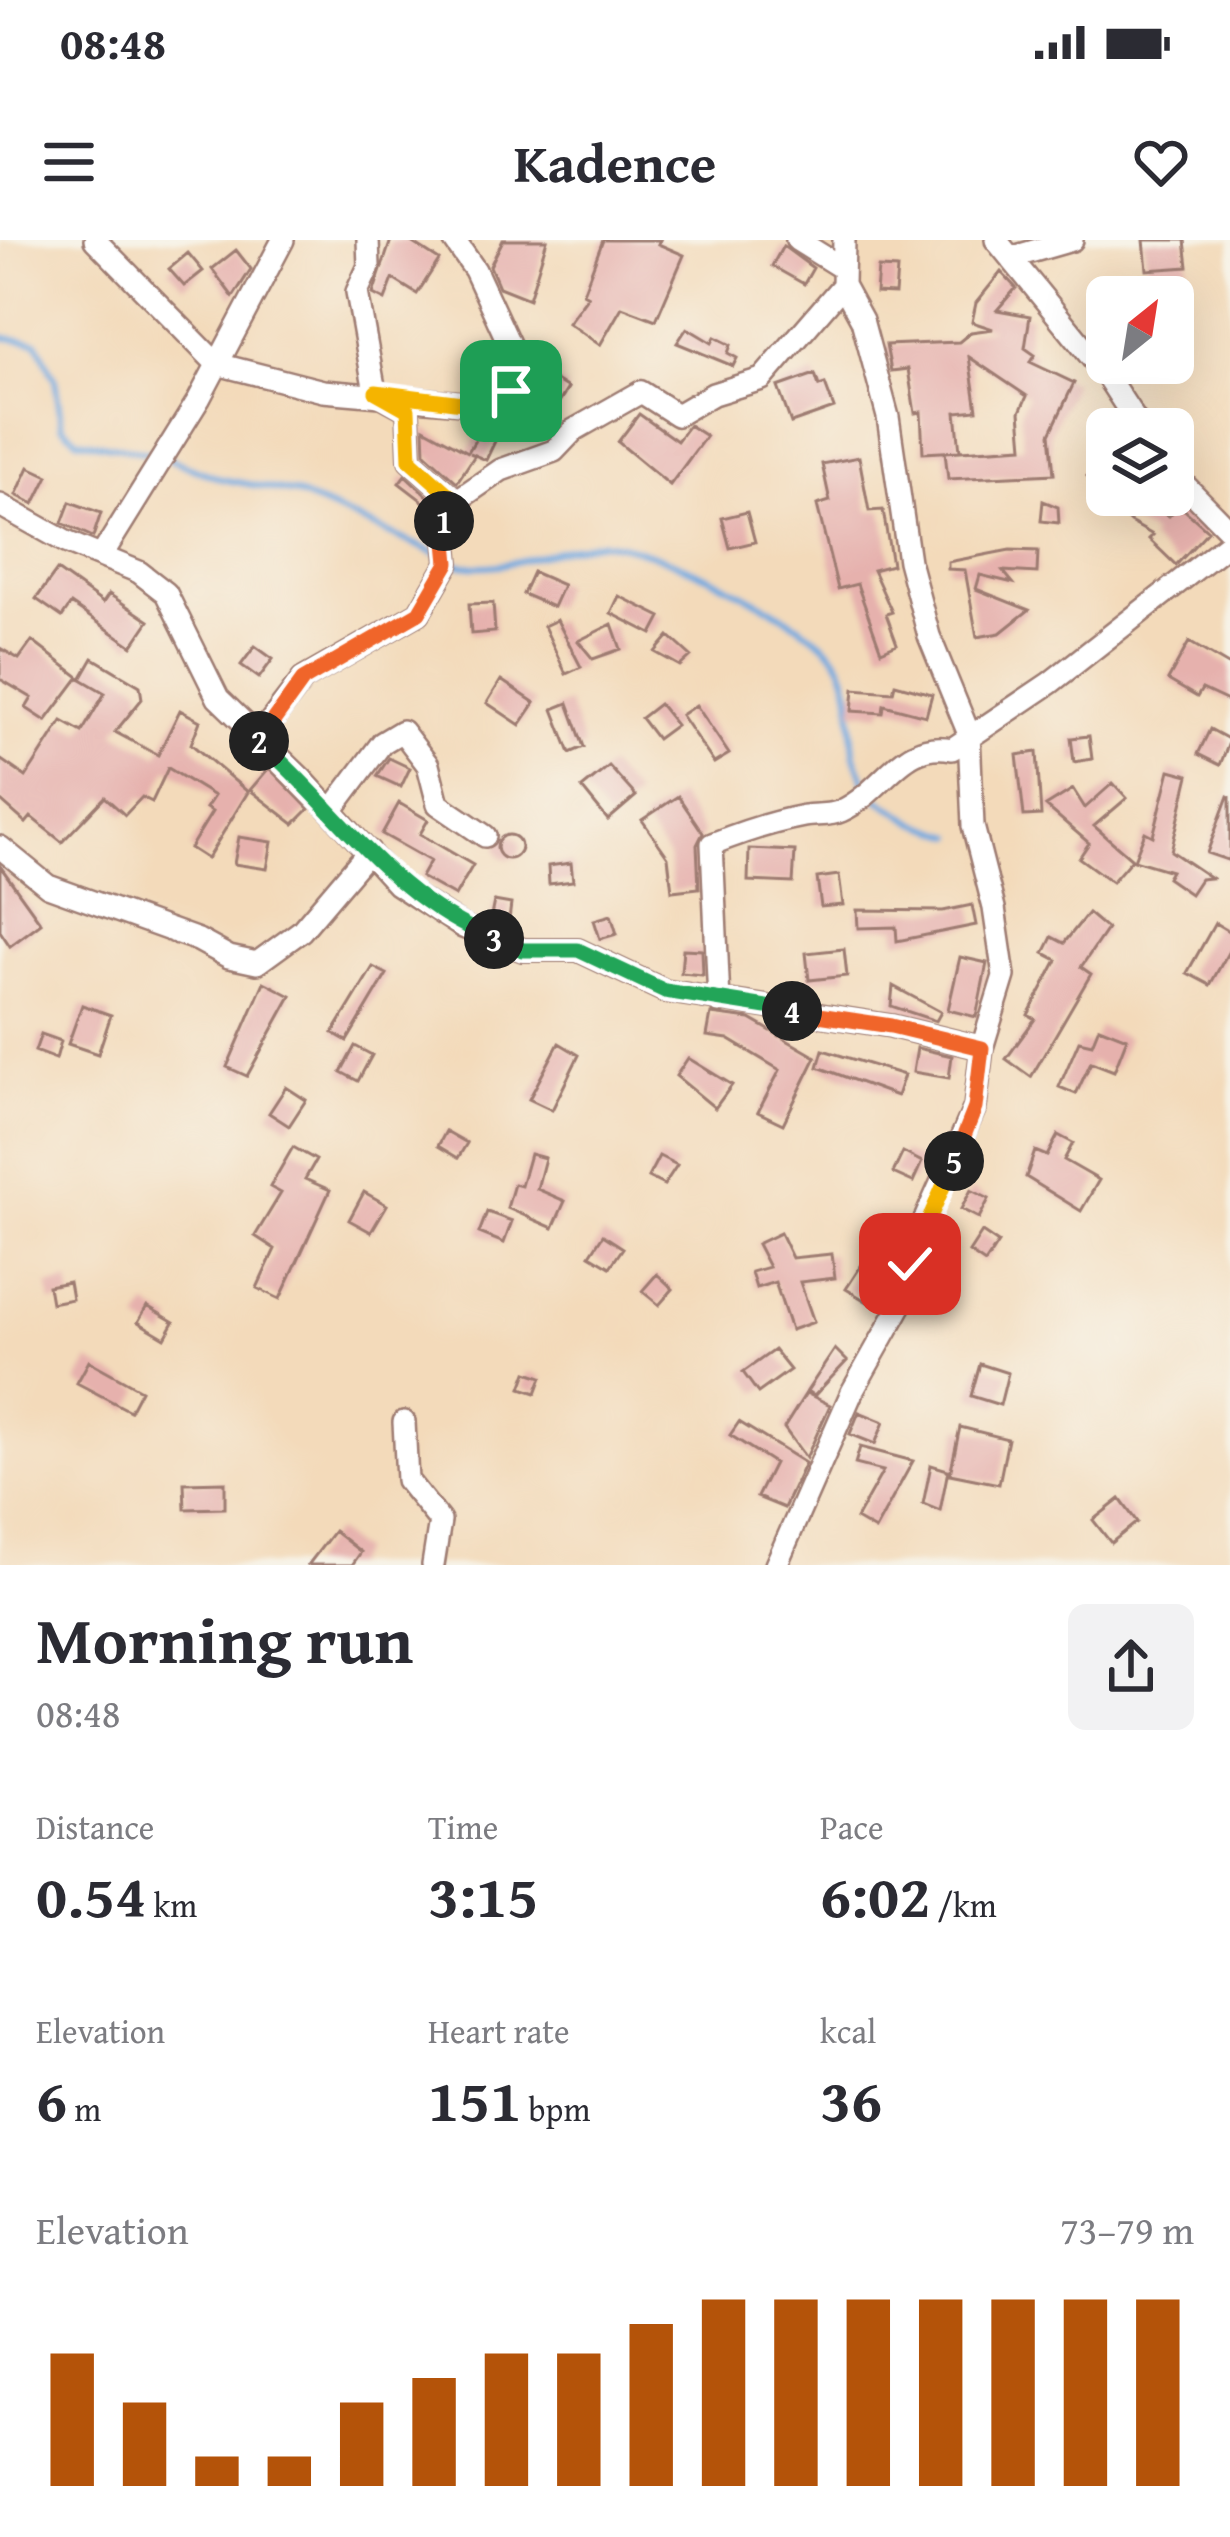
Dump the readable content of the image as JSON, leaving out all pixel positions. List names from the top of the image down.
{
  "north": "top right",
  "page": {
    "status": "08:48",
    "header": "Kadence",
    "pins": [
      "1",
      "2",
      "3",
      "4",
      "5"
    ],
    "heading": ["Morning run", "08:48"],
    "stats": [
      ["Distance", "0.54 km"],
      ["Time", "3:15"],
      ["Pace", "6:02 /km"],
      ["Elevation", "6 m"],
      ["Heart rate", "151 bpm"],
      ["kcal", "36"]
    ],
    "chart": ["Elevation", "73–79 m"]
  }
}
